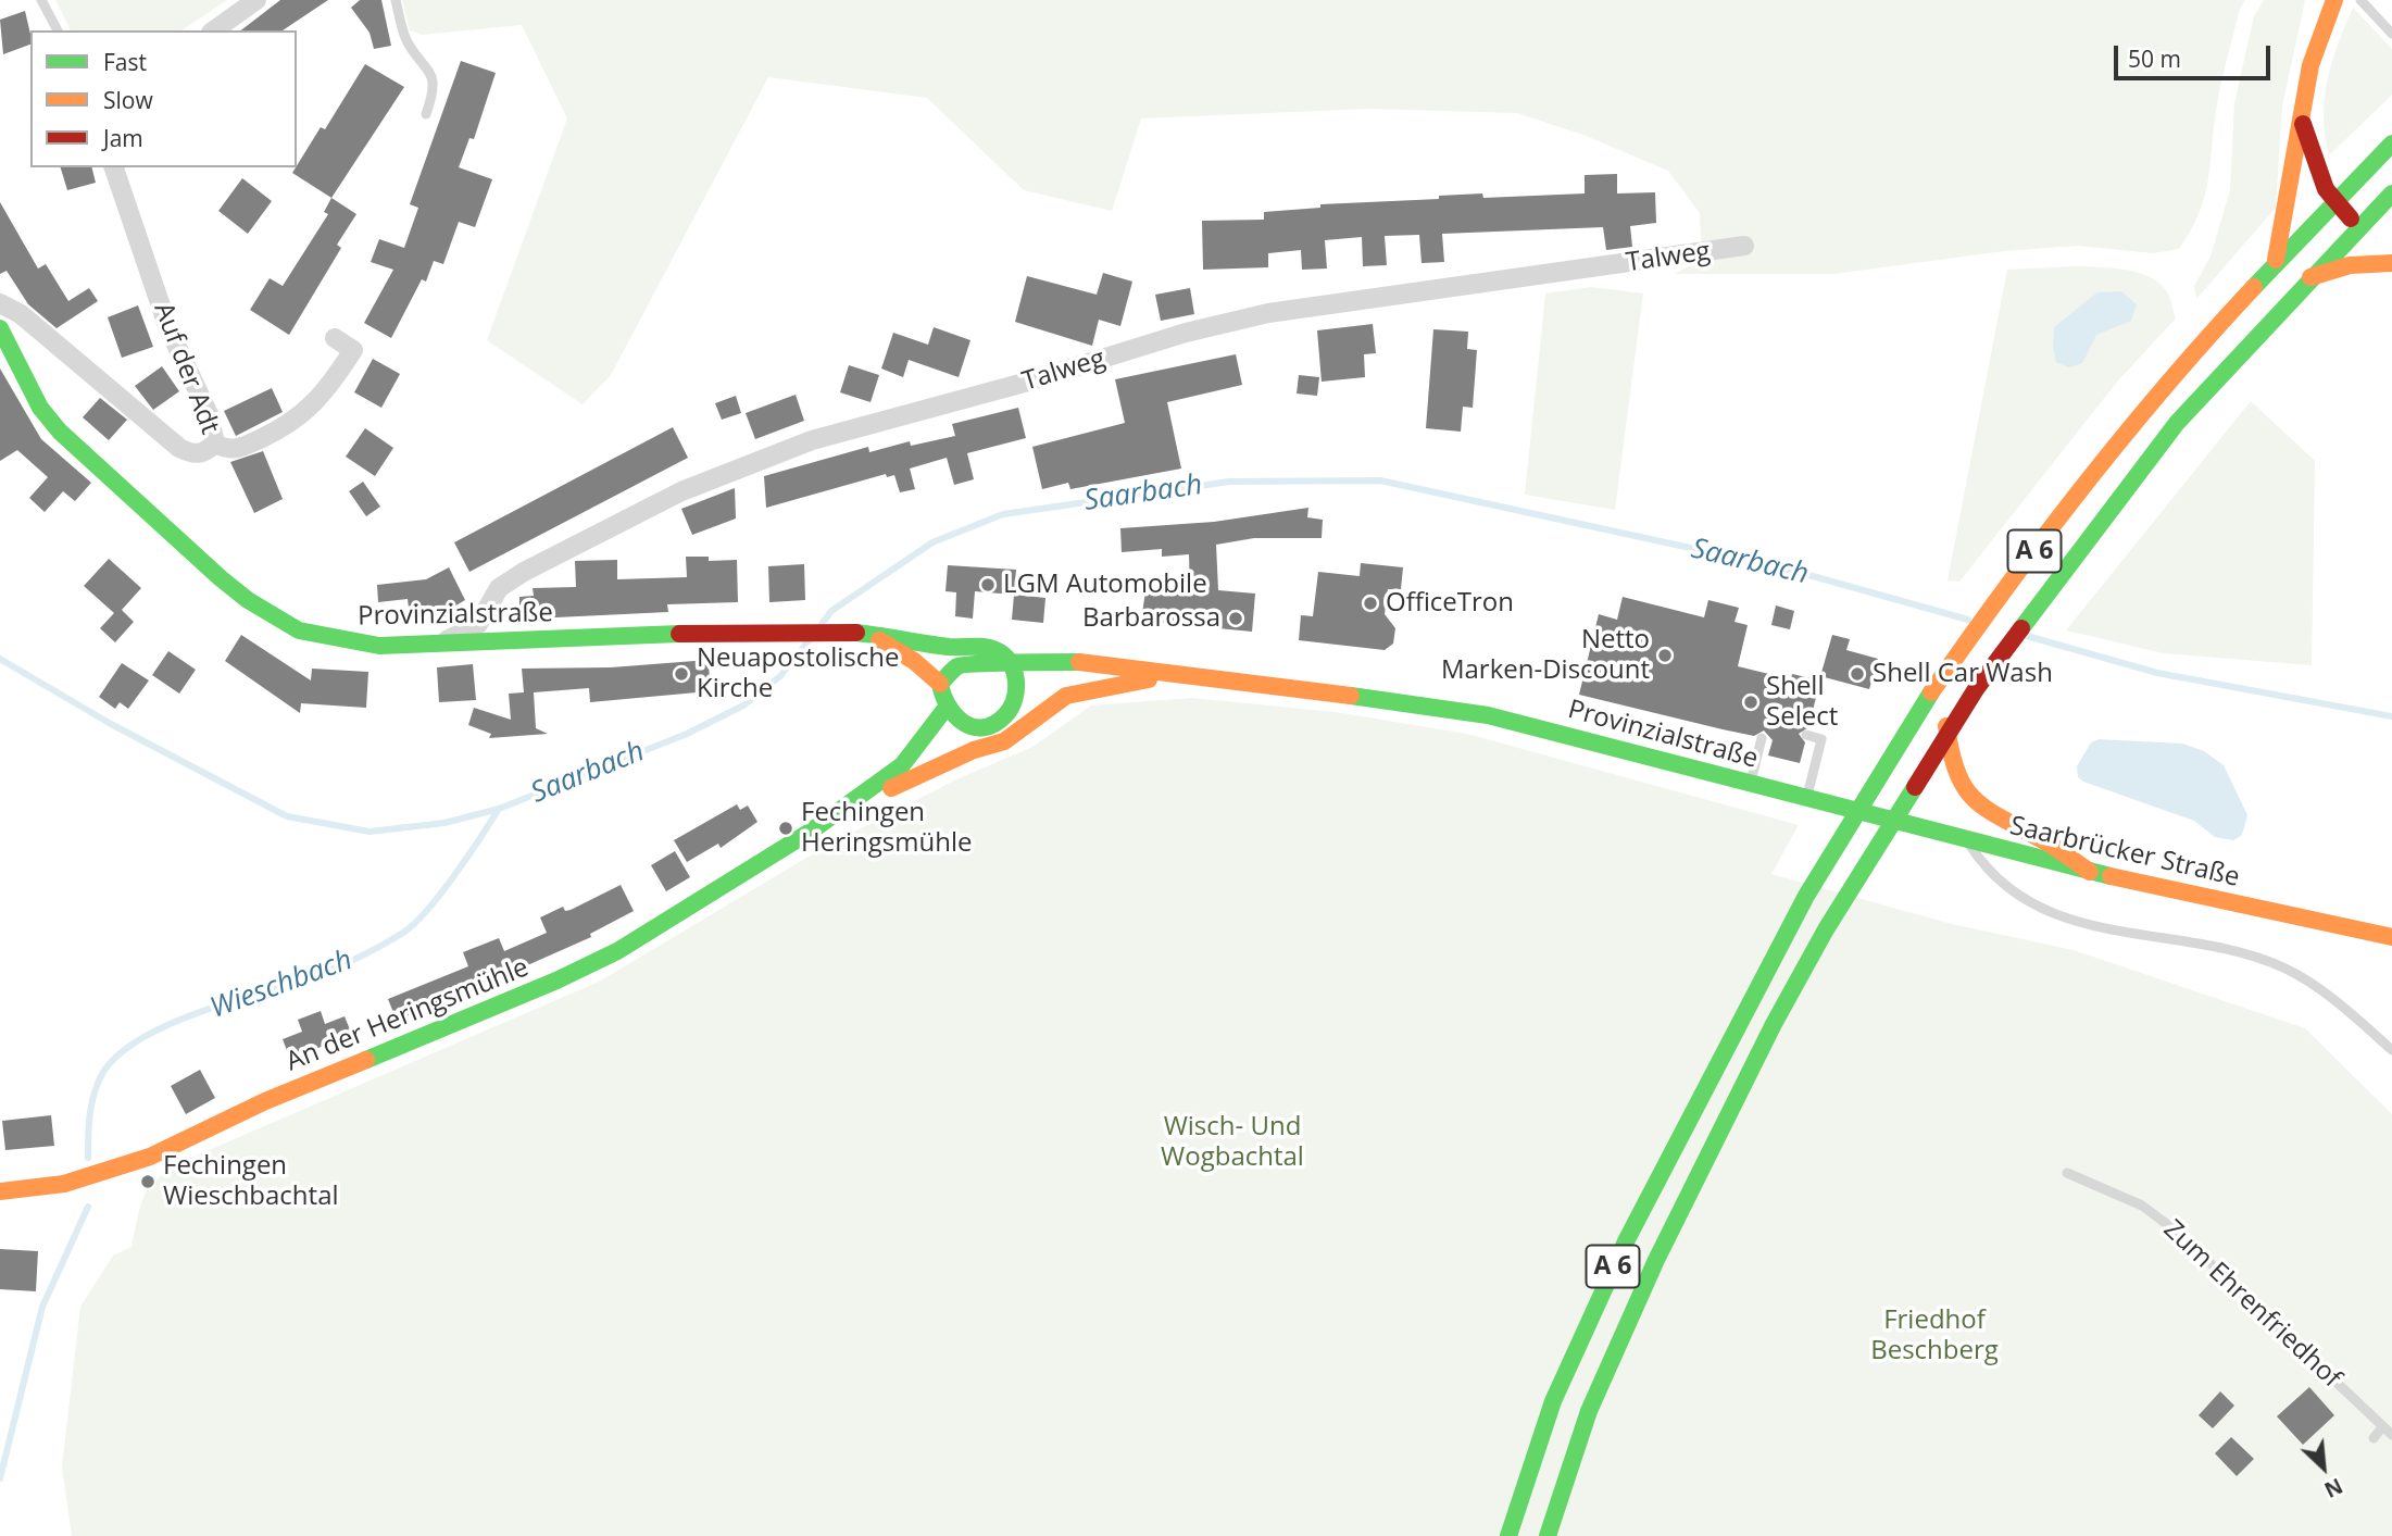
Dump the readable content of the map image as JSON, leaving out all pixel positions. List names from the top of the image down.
{
  "streets": {
    "main road": [
      "A 6",
      "Provinzialstraße",
      "Saarbrücker Straße",
      "An der Heringsmühle"
    ],
    "street": ["Talweg", "Auf der Adt"],
    "lane": ["Zum Ehrenfriedhof"]
  },
  "crossings": [
    ["Talweg", "Provinzialstraße"],
    ["A 6", "Saarbrücker Straße"],
    ["Provinzialstraße", "Saarbrücker Straße"],
    ["Provinzialstraße", "An der Heringsmühle"]
  ],
  "water": ["Saarbach", "Wieschbach"],
  "parks": ["Wisch- Und Wogbachtal", "Friedhof Beschberg"],
  "places": [
    "LGM Automobile",
    "OfficeTron",
    "Barbarossa",
    "Netto Marken-Discount",
    "Neuapostolische Kirche",
    "Shell Car Wash",
    "Shell Select",
    "Fechingen Heringsmühle",
    "Fechingen Wieschbachtal"
  ],
  "legend": ["Fast", "Slow", "Jam"],
  "scale_bar": "50 m",
  "north": "bottom right"
}
